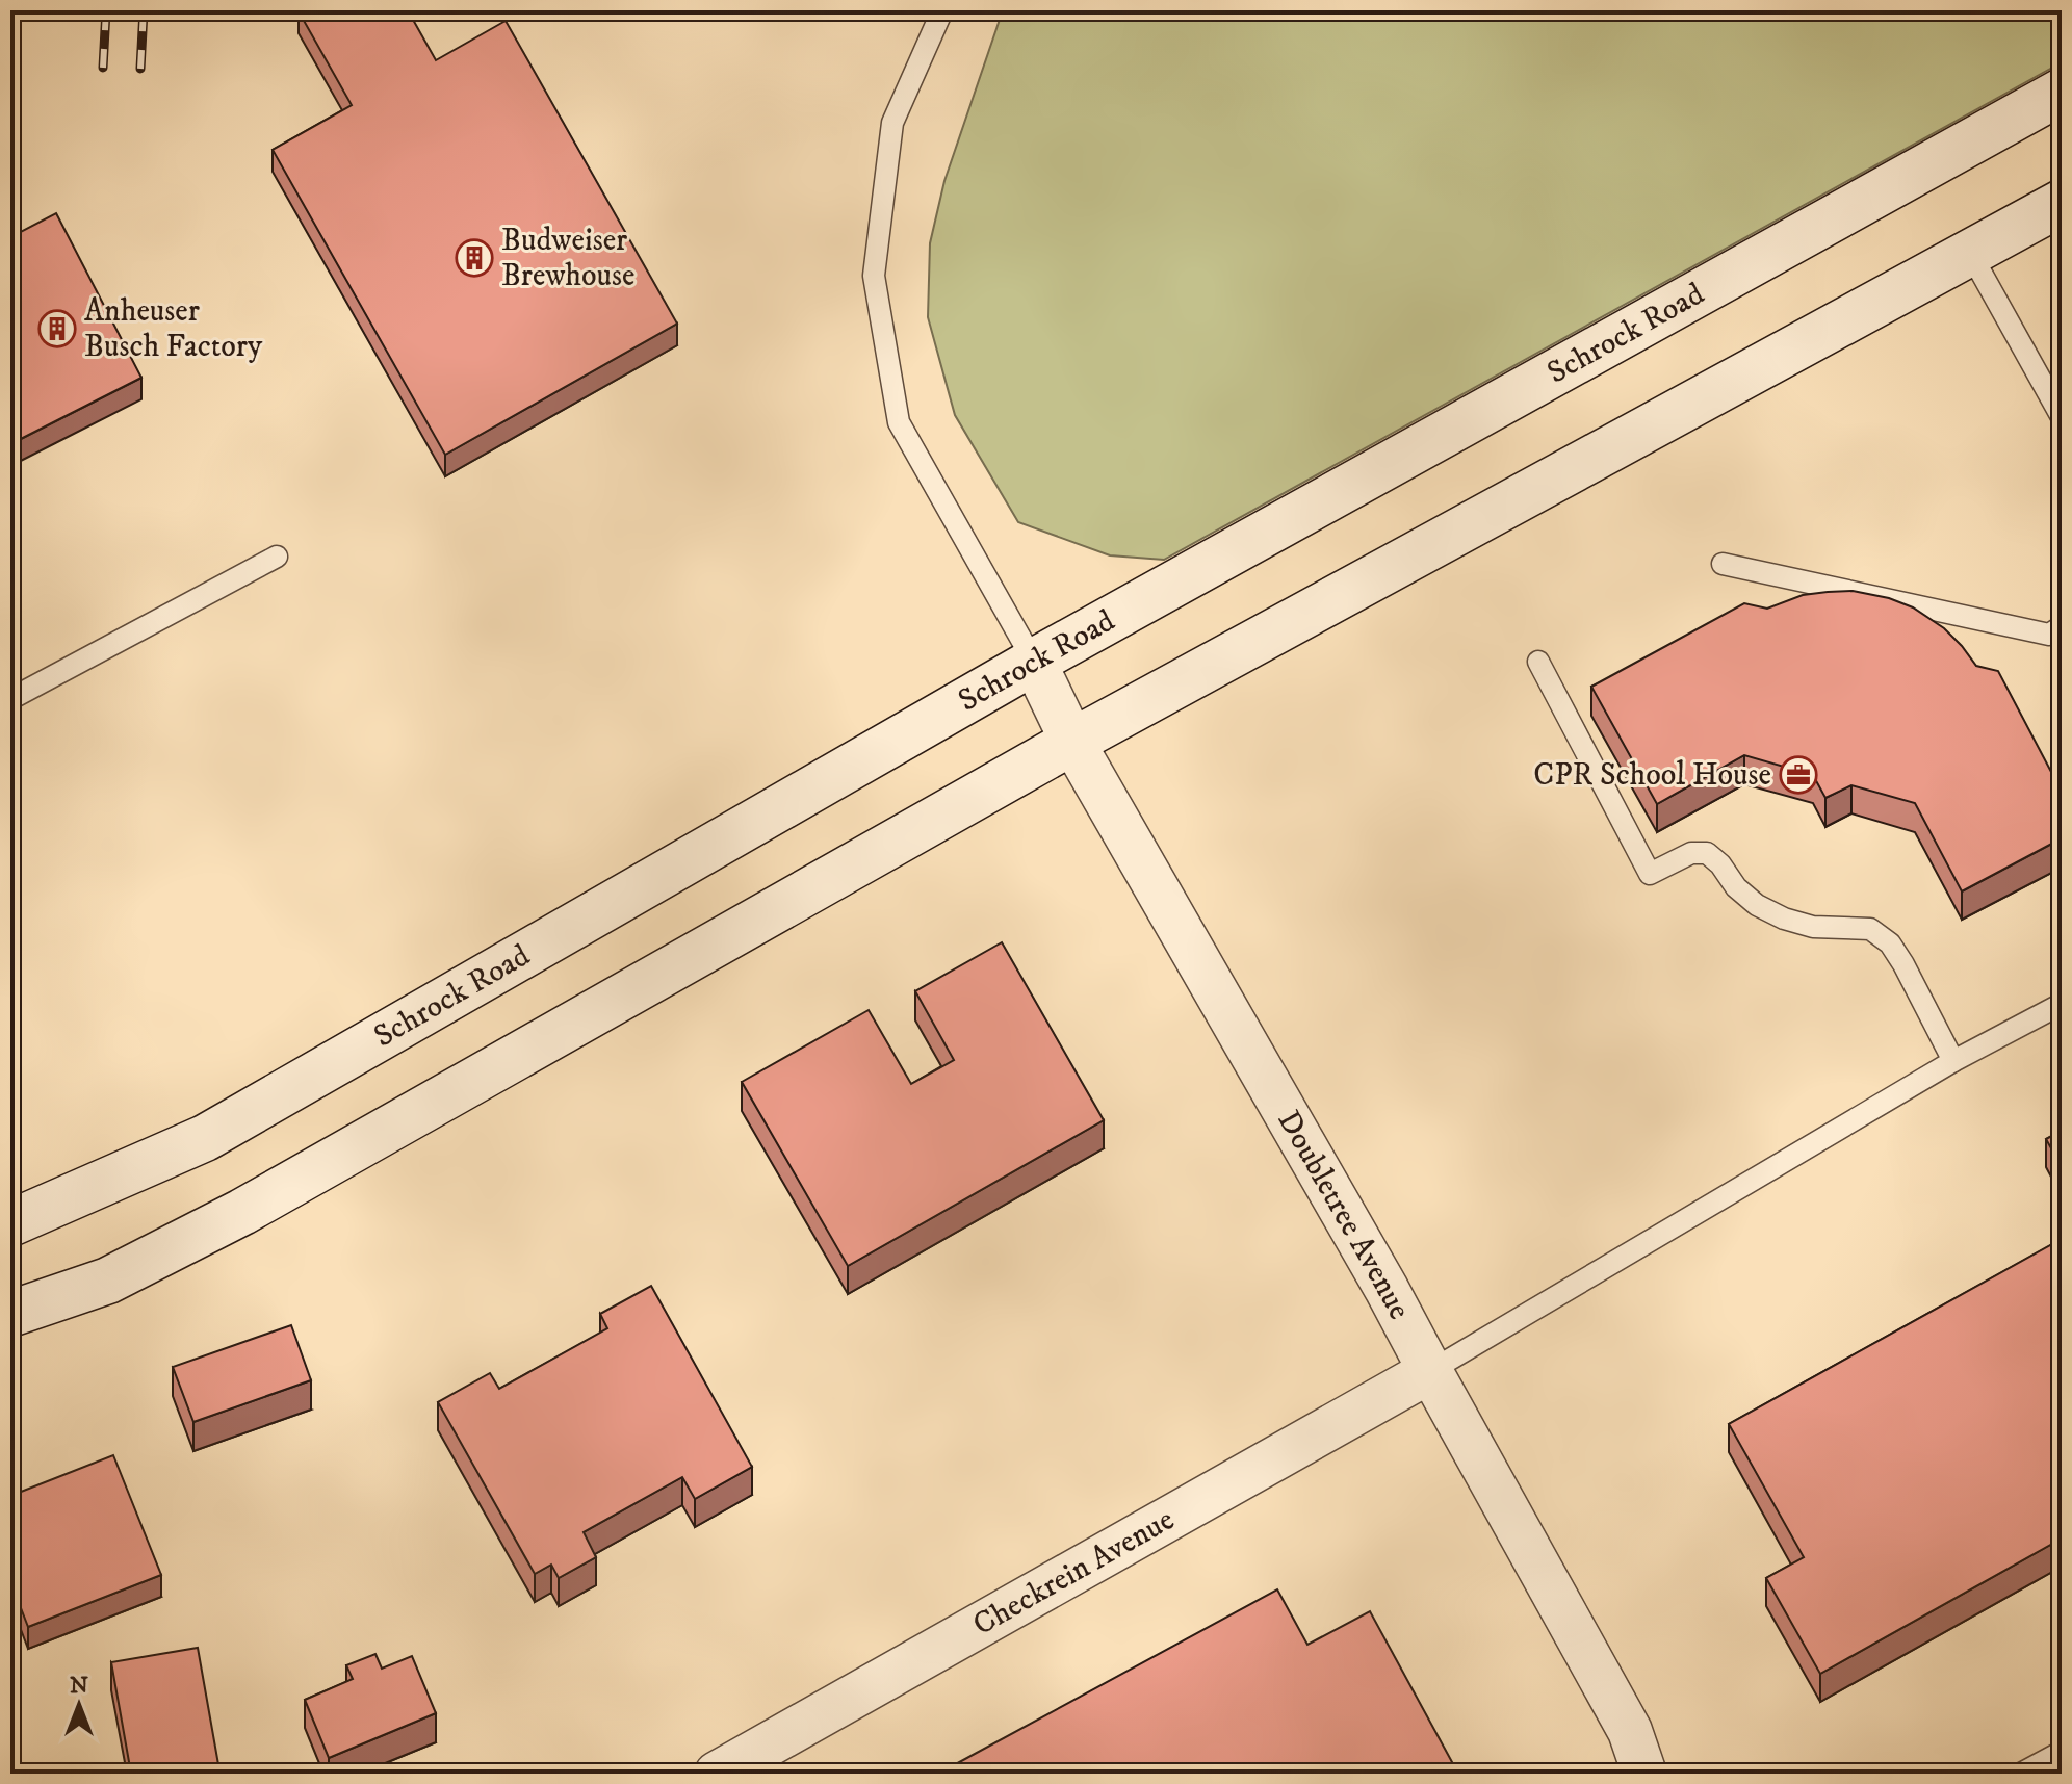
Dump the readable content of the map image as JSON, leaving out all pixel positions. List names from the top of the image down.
{
  "streets": {
    "main road": ["Schrock Road"],
    "street": ["Doubletree Avenue", "Checkrein Avenue"]
  },
  "crossings": [
    ["Schrock Road", "Doubletree Avenue"],
    ["Doubletree Avenue", "Checkrein Avenue"]
  ],
  "places": {
    "building": ["Budweiser Brewhouse", "Anheuser Busch Factory"],
    "office": ["CPR School House"]
  },
  "north": "top"
}
